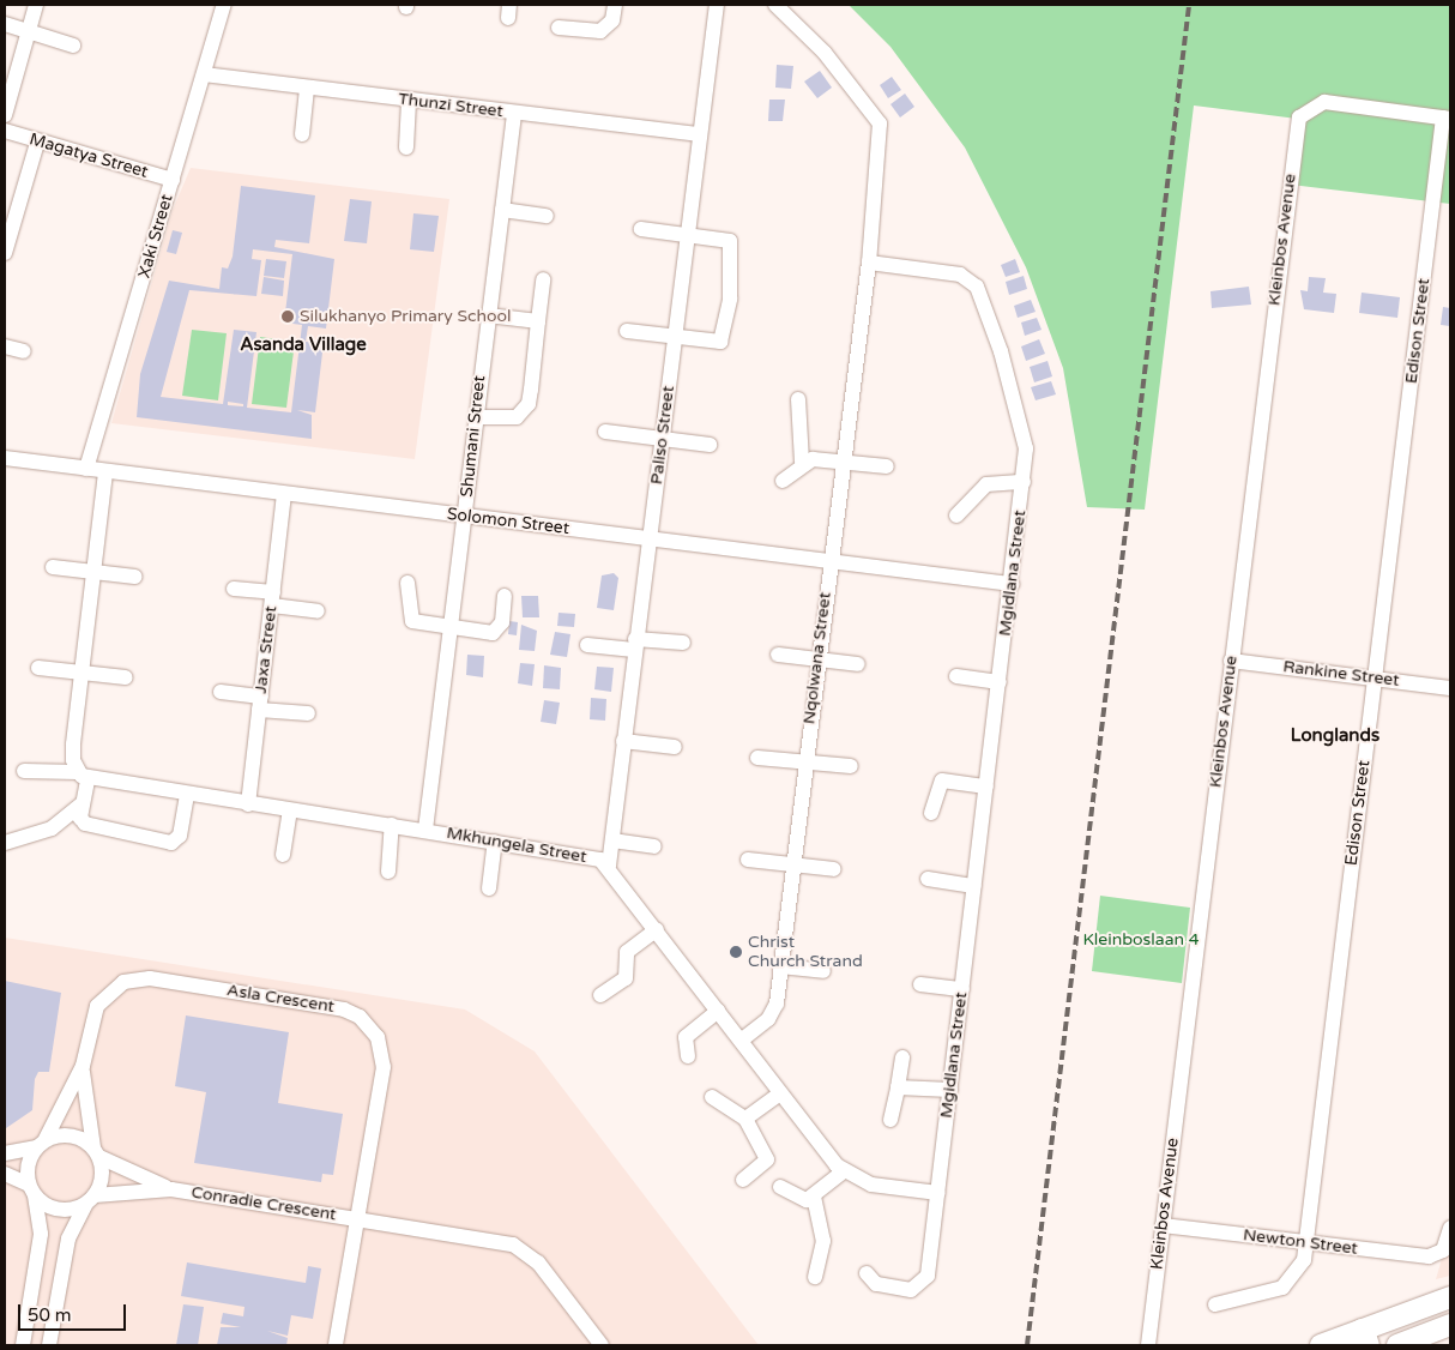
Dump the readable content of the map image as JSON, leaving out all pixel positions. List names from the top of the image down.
{
  "streets": {
    "street": [
      "Thunzi Street",
      "Magatya Street",
      "Xaki Street",
      "Kleinbos Avenue",
      "Edison Street",
      "Paliso Street",
      "Shumani Street",
      "Solomon Street",
      "Mgidlana Street",
      "Jaxa Street",
      "Nqolwana Street",
      "Rankine Street",
      "Mkhungela Street",
      "Asla Crescent",
      "Conradie Crescent",
      "Newton Street"
    ]
  },
  "crossings": [
    ["Thunzi Street", "Xaki Street"],
    ["Thunzi Street", "Paliso Street"],
    ["Thunzi Street", "Shumani Street"],
    ["Magatya Street", "Xaki Street"],
    ["Xaki Street", "Solomon Street"],
    ["Kleinbos Avenue", "Edison Street"],
    ["Kleinbos Avenue", "Rankine Street"],
    ["Kleinbos Avenue", "Newton Street"],
    ["Edison Street", "Rankine Street"],
    ["Edison Street", "Newton Street"],
    ["Paliso Street", "Solomon Street"],
    ["Paliso Street", "Mkhungela Street"],
    ["Shumani Street", "Solomon Street"],
    ["Shumani Street", "Mkhungela Street"],
    ["Solomon Street", "Mgidlana Street"],
    ["Solomon Street", "Jaxa Street"],
    ["Solomon Street", "Nqolwana Street"],
    ["Mgidlana Street", "Nqolwana Street"],
    ["Mgidlana Street", "Mkhungela Street"],
    ["Jaxa Street", "Mkhungela Street"],
    ["Nqolwana Street", "Mkhungela Street"],
    ["Asla Crescent", "Conradie Crescent"]
  ],
  "districts": ["Asanda Village", "Longlands"],
  "parks": ["Kleinboslaan 4"],
  "places": ["Silukhanyo Primary School", "Christ Church Strand"],
  "scale_bar": "50 m"
}
